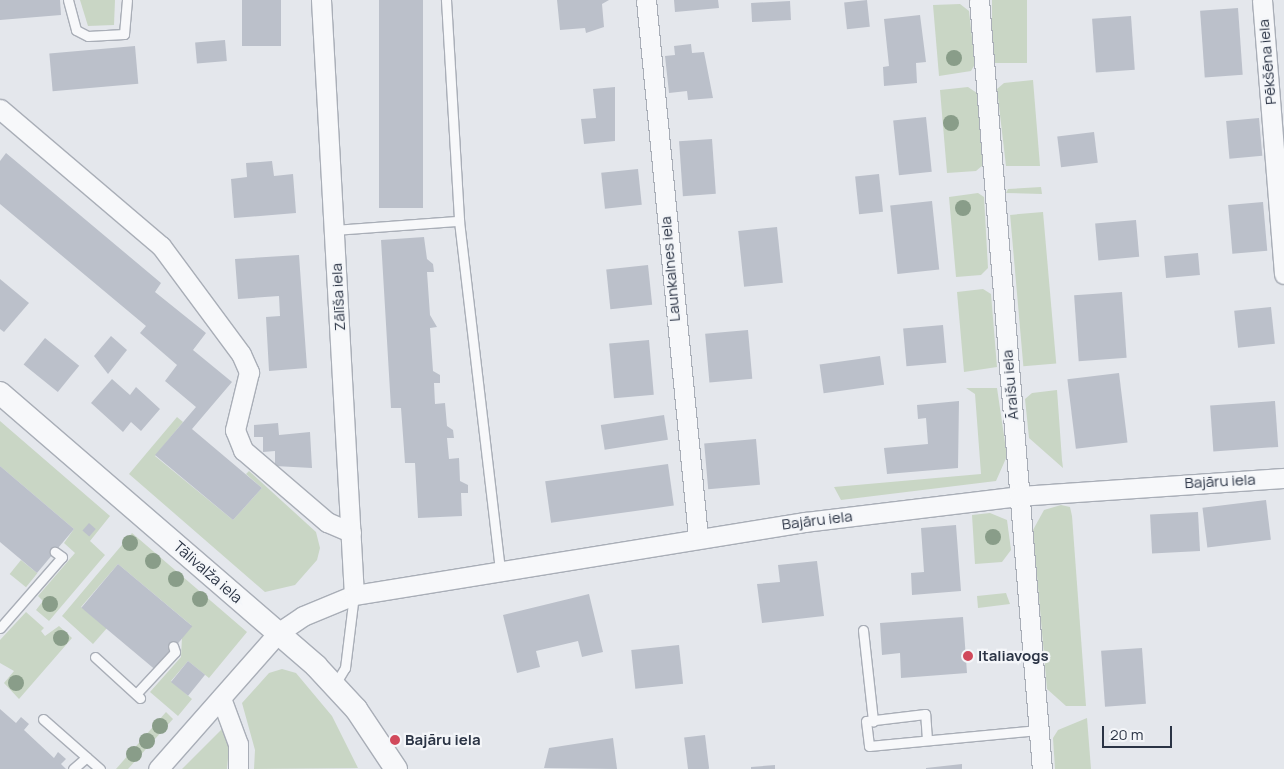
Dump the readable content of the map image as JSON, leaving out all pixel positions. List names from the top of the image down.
{
  "streets": {
    "street": [
      "Pēkšēna iela",
      "Launkalnes iela",
      "Zālīša iela",
      "Āraišu iela",
      "Bajāru iela",
      "Tālivalža iela"
    ]
  },
  "crossings": [
    ["Launkalnes iela", "Bajāru iela"],
    ["Zālīša iela", "Bajāru iela"],
    ["Āraišu iela", "Bajāru iela"],
    ["Bajāru iela", "Tālivalža iela"]
  ],
  "places": ["Italiavogs", "Bajāru iela"],
  "scale_bar": "20 m"
}
